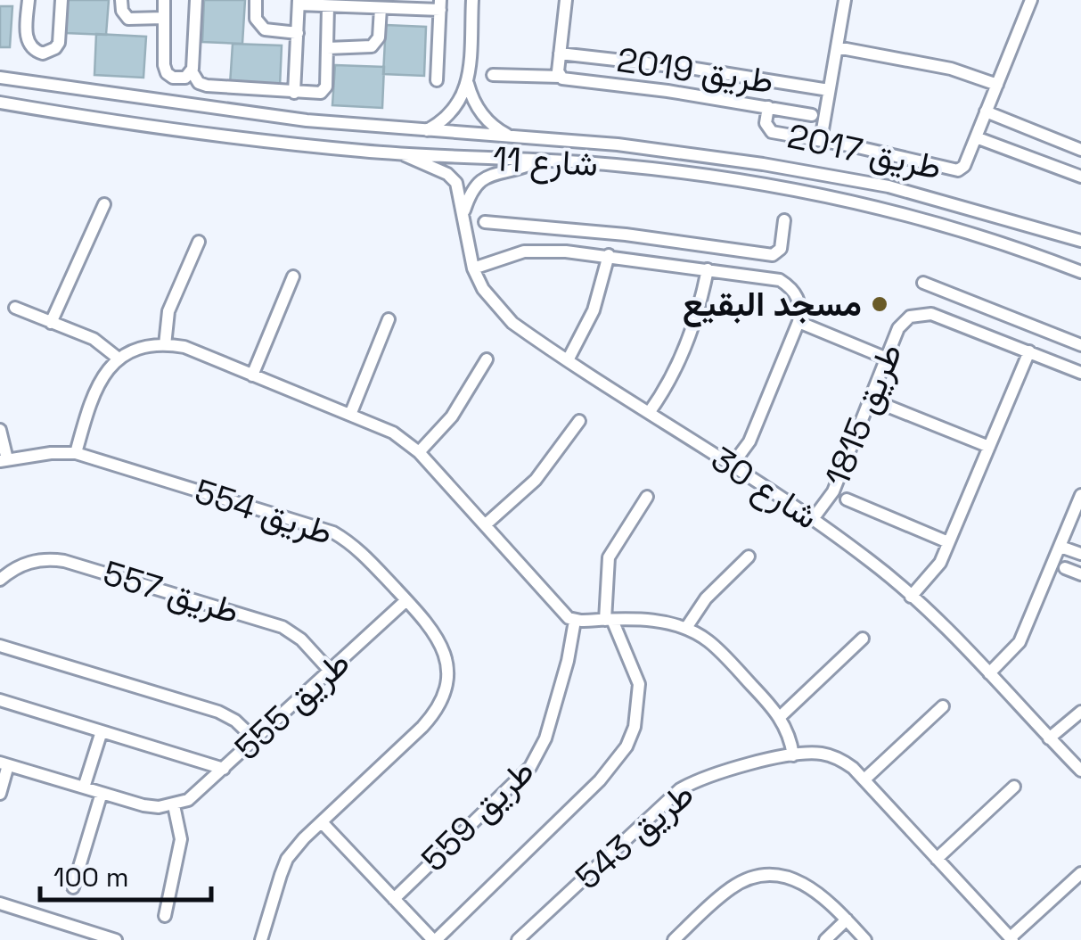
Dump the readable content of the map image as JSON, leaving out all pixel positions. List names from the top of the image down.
{
  "streets": {
    "street": [
      "طريق 2019",
      "طريق 2017",
      "شارع 11",
      "طريق 1815",
      "شارع 30",
      "طريق 554",
      "طريق 557",
      "طريق 555",
      "طريق 559",
      "طريق 543"
    ]
  },
  "crossings": [
    ["شارع 11", "شارع 30"],
    ["طريق 1815", "شارع 30"],
    ["طريق 554", "طريق 555"],
    ["طريق 557", "طريق 555"]
  ],
  "places": ["مسجد البقيع"],
  "scale_bar": "100 m"
}
